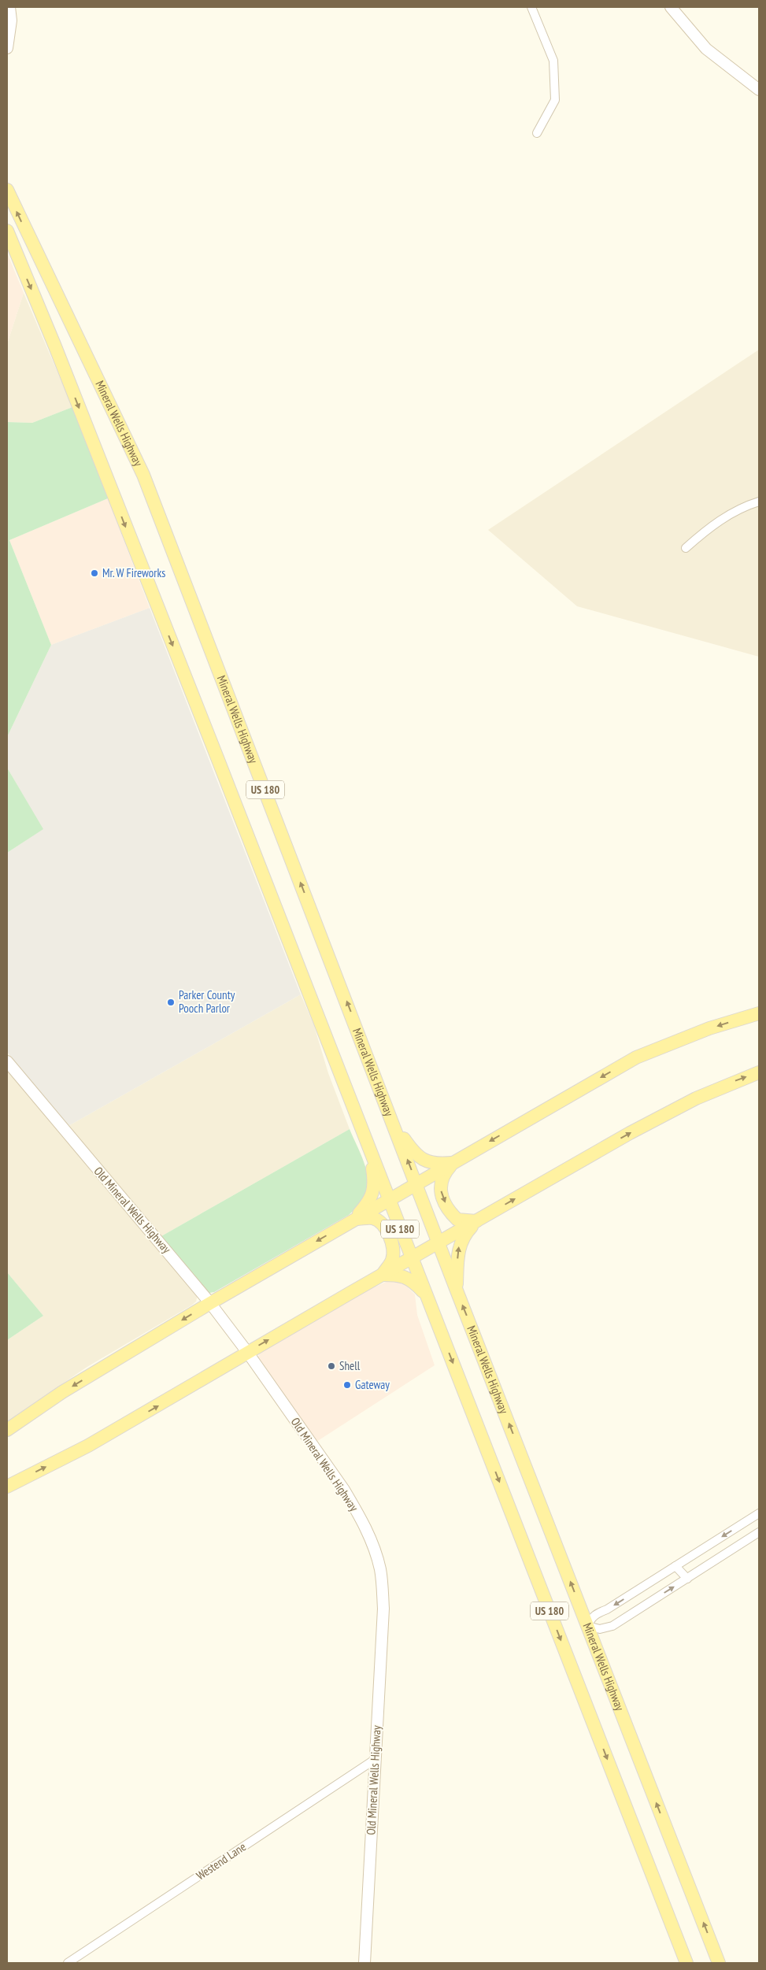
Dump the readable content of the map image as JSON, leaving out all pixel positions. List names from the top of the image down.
{
  "streets": {
    "main road": ["Mineral Wells Highway", "US 180"],
    "street": ["Old Mineral Wells Highway", "Westend Lane"]
  },
  "crossings": [
    ["Old Mineral Wells Highway", "Westend Lane"]
  ],
  "places": [
    "Mr. W Fireworks",
    "Parker County Pooch Parlor",
    "Shell",
    "Gateway"
  ]
}
